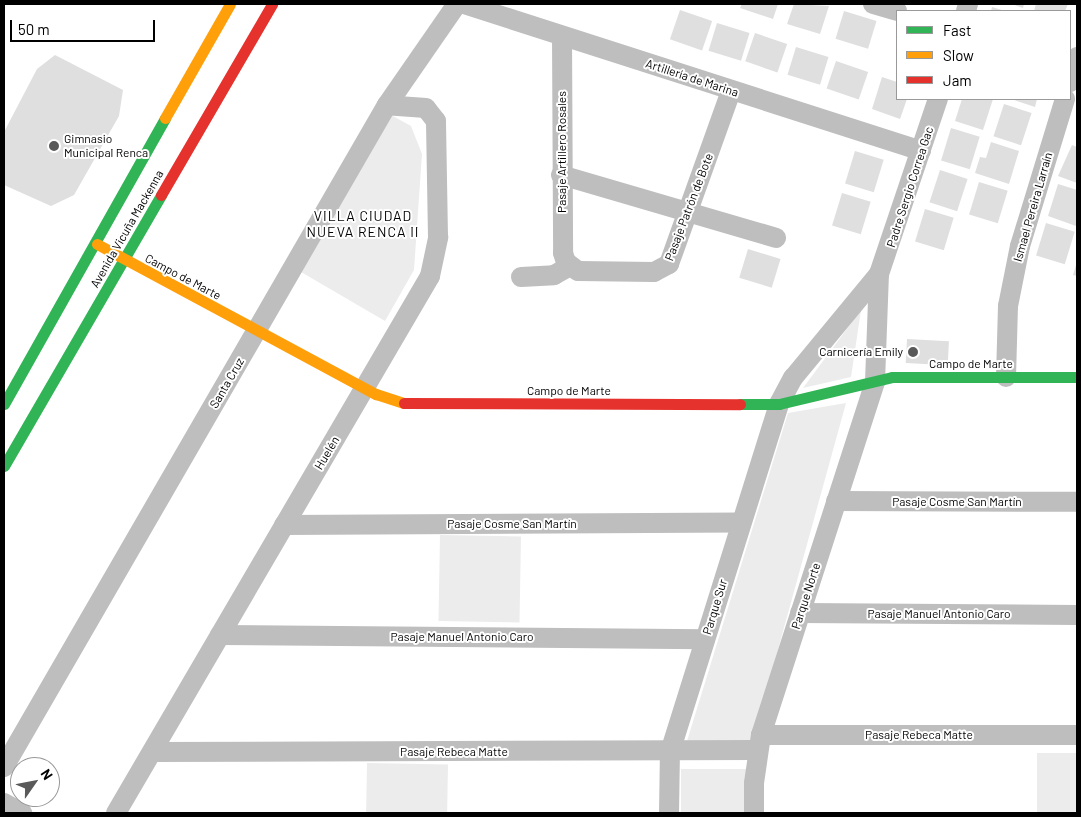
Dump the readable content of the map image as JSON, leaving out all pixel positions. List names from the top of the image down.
{
  "streets": {
    "street": [
      "Artillería de Marina",
      "Pasaje Artillero Rosales",
      "Padre Sergio Correa Gac",
      "Pasaje Patrón de Bote",
      "Ismael Pereira Larraín",
      "Avenida Vicuña Mackenna",
      "Campo de Marte",
      "Santa Cruz",
      "Huelén",
      "Pasaje Cosme San Martín",
      "Parque Norte",
      "Parque Sur",
      "Pasaje Manuel Antonio Caro",
      "Pasaje Rebeca Matte"
    ]
  },
  "crossings": [
    ["Artillería de Marina", "Pasaje Artillero Rosales"],
    ["Artillería de Marina", "Padre Sergio Correa Gac"],
    ["Artillería de Marina", "Pasaje Patrón de Bote"],
    ["Pasaje Artillero Rosales", "Pasaje Patrón de Bote"],
    ["Padre Sergio Correa Gac", "Campo de Marte"],
    ["Padre Sergio Correa Gac", "Parque Norte"],
    ["Padre Sergio Correa Gac", "Parque Sur"],
    ["Ismael Pereira Larraín", "Campo de Marte"],
    ["Avenida Vicuña Mackenna", "Campo de Marte"],
    ["Campo de Marte", "Santa Cruz"],
    ["Campo de Marte", "Huelén"],
    ["Campo de Marte", "Parque Norte"],
    ["Campo de Marte", "Parque Sur"],
    ["Santa Cruz", "Huelén"],
    ["Huelén", "Pasaje Cosme San Martín"],
    ["Huelén", "Pasaje Manuel Antonio Caro"],
    ["Huelén", "Pasaje Rebeca Matte"],
    ["Pasaje Cosme San Martín", "Parque Norte"],
    ["Pasaje Cosme San Martín", "Parque Sur"],
    ["Parque Norte", "Pasaje Manuel Antonio Caro"],
    ["Parque Norte", "Pasaje Rebeca Matte"],
    ["Parque Sur", "Pasaje Manuel Antonio Caro"],
    ["Parque Sur", "Pasaje Rebeca Matte"]
  ],
  "districts": ["VILLA CIUDAD NUEVA RENCA II"],
  "places": ["Gimnasio Municipal Renca", "Carnicería Emily"],
  "legend": ["Fast", "Slow", "Jam"],
  "scale_bar": "50 m",
  "north": "top right"
}
